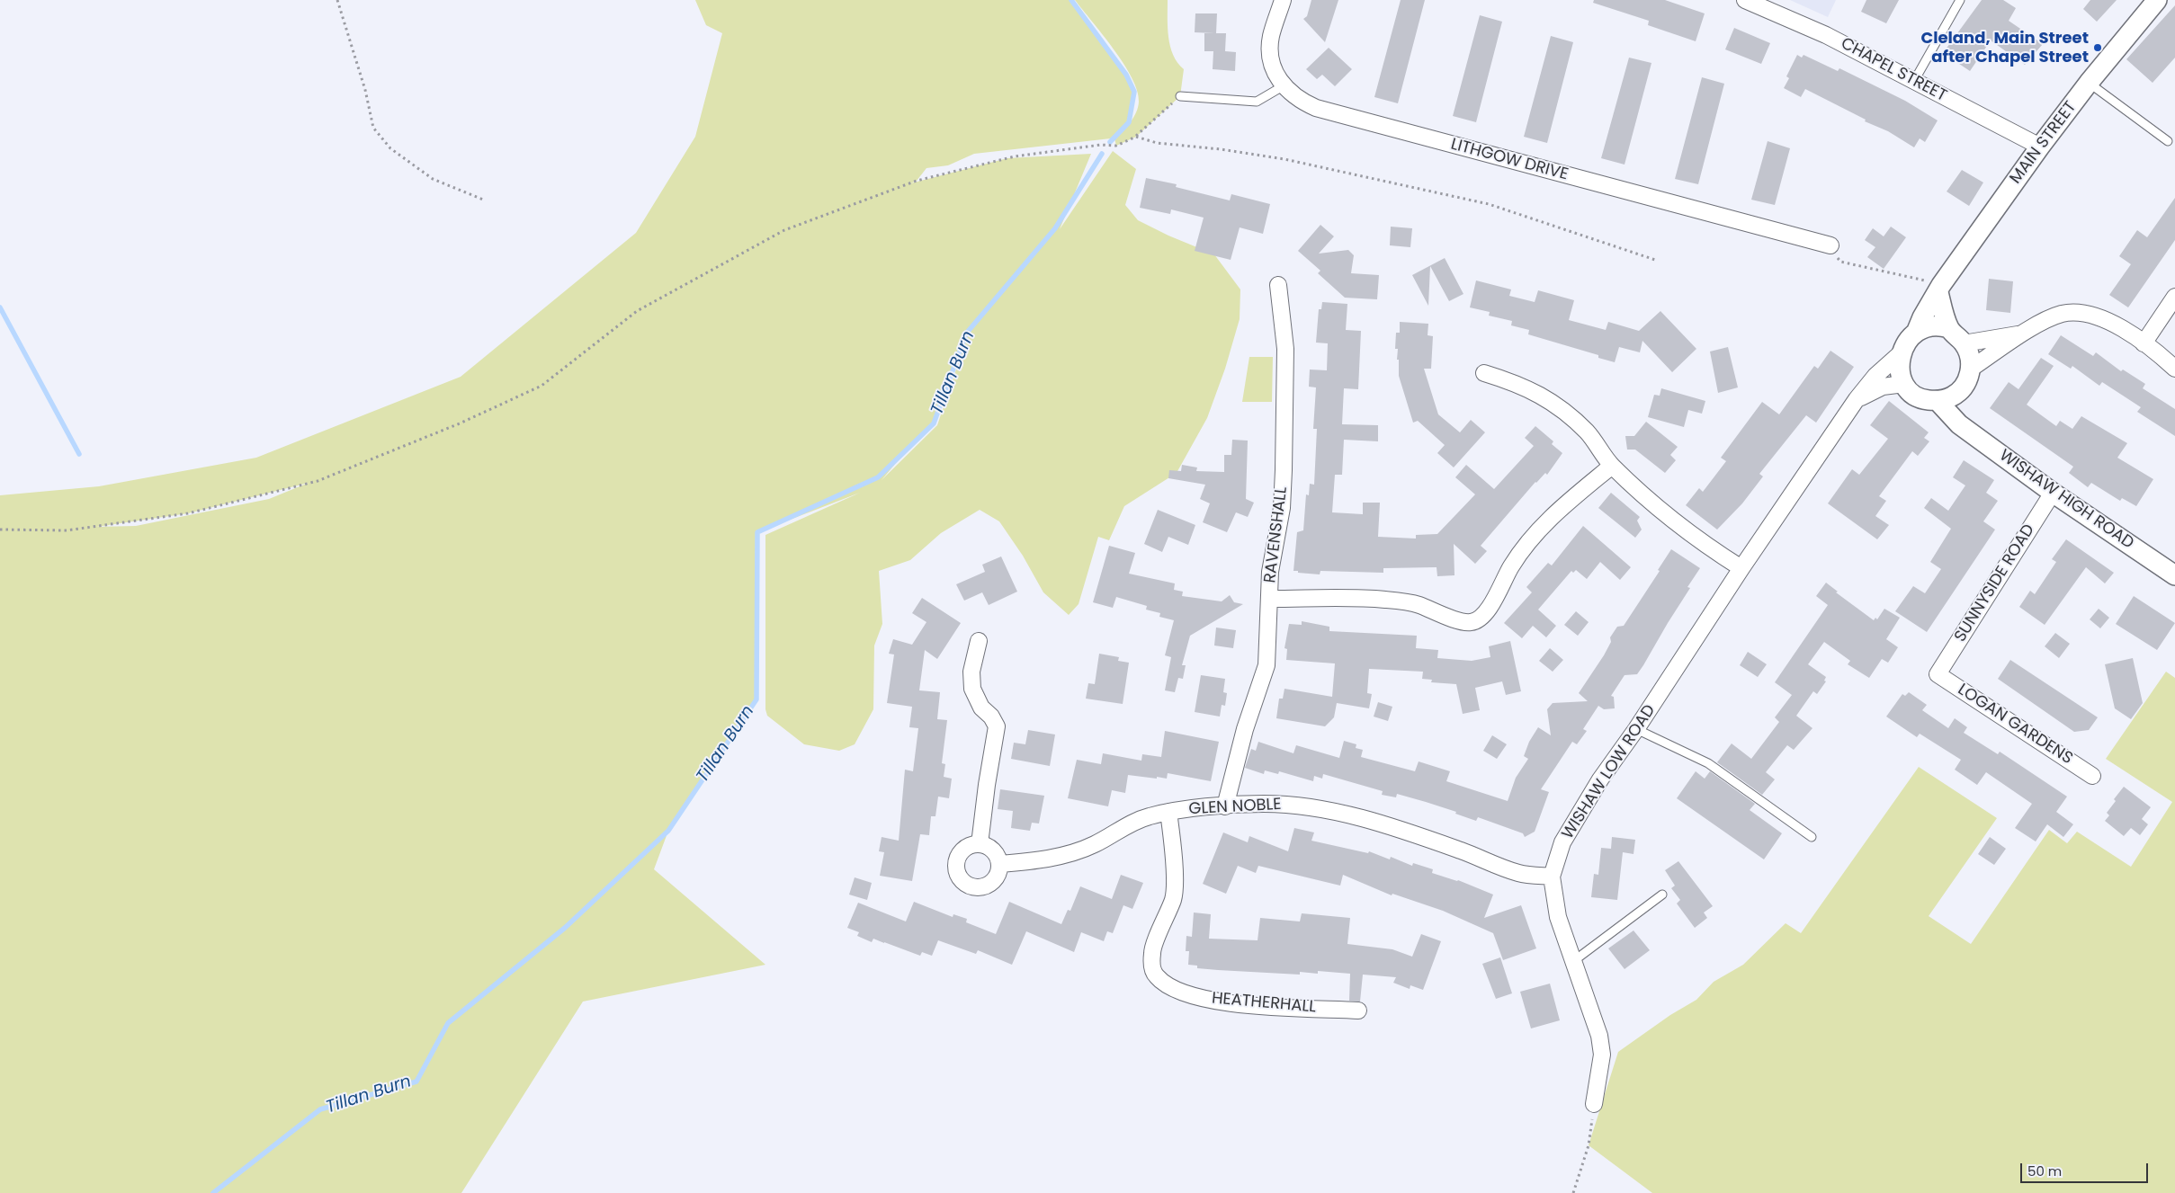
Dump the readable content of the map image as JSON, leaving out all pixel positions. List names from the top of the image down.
{
  "streets": {
    "street": [
      "CHAPEL STREET",
      "MAIN STREET",
      "LITHGOW DRIVE",
      "WISHAW HIGH ROAD",
      "RAVENSHALL",
      "SUNNYSIDE ROAD",
      "LOGAN GARDENS",
      "WISHAW LOW ROAD",
      "GLEN NOBLE",
      "HEATHERHALL"
    ]
  },
  "crossings": [
    ["CHAPEL STREET", "MAIN STREET"],
    ["MAIN STREET", "WISHAW HIGH ROAD"],
    ["MAIN STREET", "WISHAW LOW ROAD"],
    ["WISHAW HIGH ROAD", "SUNNYSIDE ROAD"],
    ["WISHAW HIGH ROAD", "WISHAW LOW ROAD"],
    ["RAVENSHALL", "GLEN NOBLE"],
    ["SUNNYSIDE ROAD", "LOGAN GARDENS"],
    ["WISHAW LOW ROAD", "GLEN NOBLE"],
    ["GLEN NOBLE", "HEATHERHALL"]
  ],
  "water": ["Tillan Burn"],
  "places": ["Cleland, Main Street after Chapel Street"],
  "scale_bar": "50 m"
}
